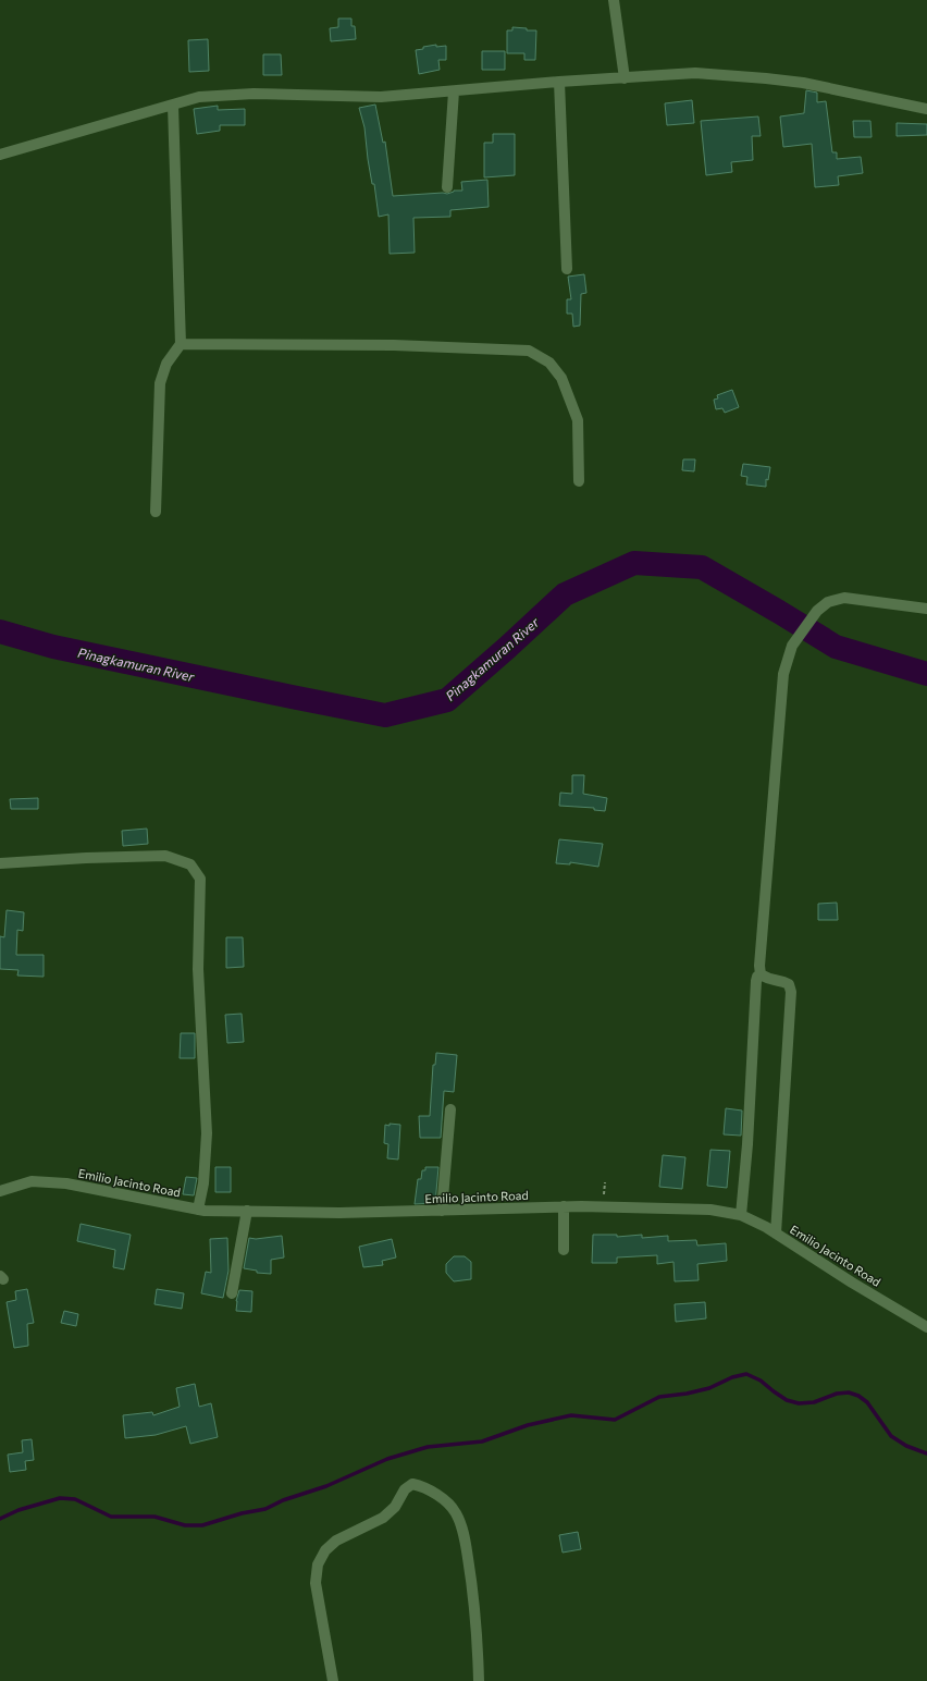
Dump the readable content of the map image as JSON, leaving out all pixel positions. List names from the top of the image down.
{
  "streets": {
    "street": ["Emilio Jacinto Road"]
  },
  "water": ["Pinagkamuran River"]
}
